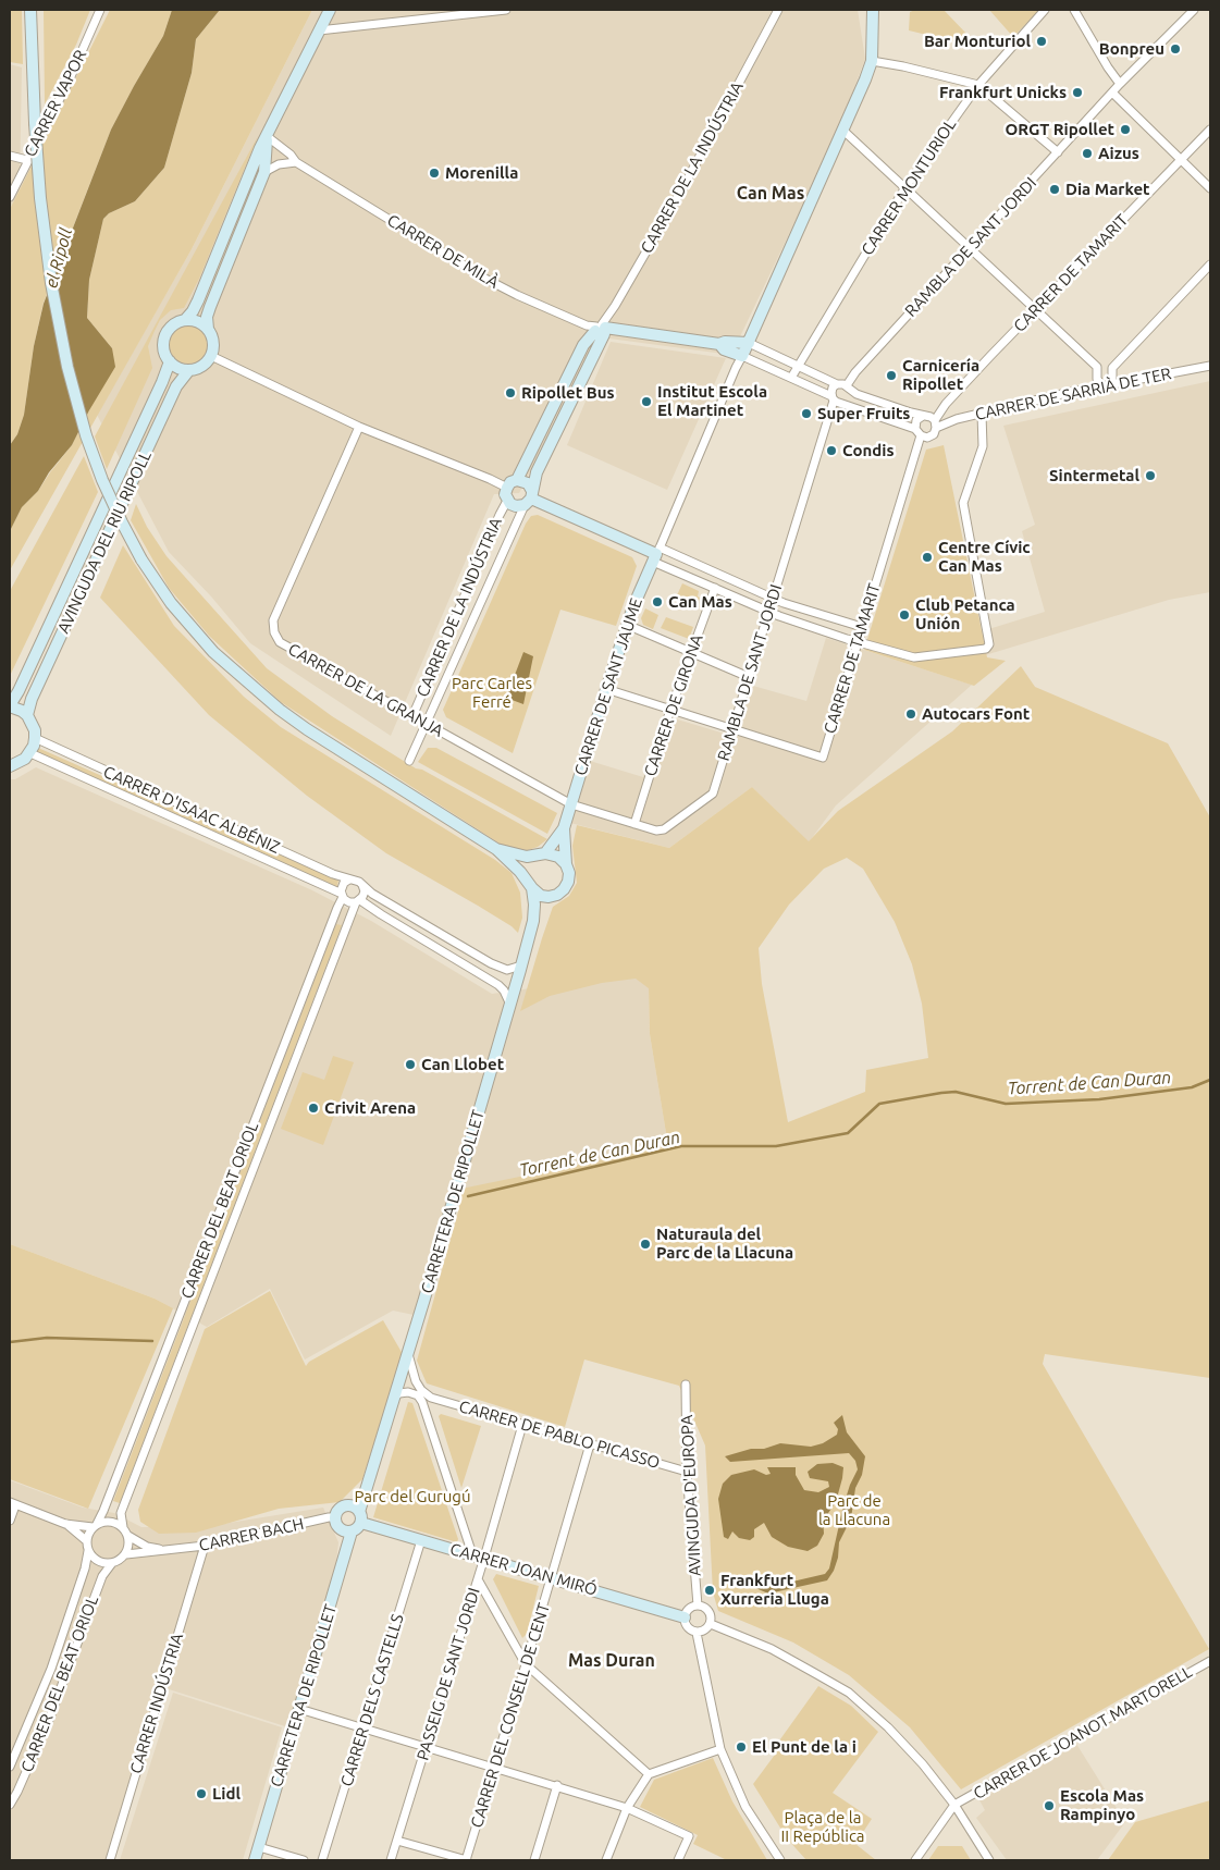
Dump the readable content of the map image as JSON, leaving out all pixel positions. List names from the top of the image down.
{
  "streets": {
    "street": [
      "CARRER VAPOR",
      "CARRER DE LA INDÚSTRIA",
      "CARRER MONTURIOL",
      "RAMBLA DE SANT JORDI",
      "CARRER DE MILÀ",
      "CARRER DE TAMARIT",
      "CARRER DE SARRIÀ DE TER",
      "AVINGUDA DEL RIU RIPOLL",
      "CARRER DE SANT JAUME",
      "CARRER DE LA GRANJA",
      "CARRER DE GIRONA",
      "CARRER D'ISAAC ALBÉNIZ",
      "CARRETERA DE RIPOLLET",
      "CARRER DEL BEAT ORIOL",
      "CARRER DE PABLO PICASSO",
      "AVINGUDA D'EUROPA",
      "CARRER BACH",
      "CARRER JOAN MIRÓ",
      "PASSEIG DE SANT JORDI",
      "CARRER DELS CASTELLS",
      "CARRER INDÚSTRIA",
      "CARRER DEL CONSELL DE CENT",
      "CARRER DE JOANOT MARTORELL"
    ]
  },
  "crossings": [
    ["CARRER DE LA INDÚSTRIA", "CARRER DE MILÀ"],
    ["CARRER DE LA INDÚSTRIA", "CARRER DE LA GRANJA"],
    ["RAMBLA DE SANT JORDI", "CARRER DE TAMARIT"],
    ["RAMBLA DE SANT JORDI", "CARRER DE SANT JAUME"],
    ["RAMBLA DE SANT JORDI", "CARRER DE LA GRANJA"],
    ["RAMBLA DE SANT JORDI", "CARRER DE GIRONA"],
    ["CARRER DE MILÀ", "CARRER DE SANT JAUME"],
    ["CARRER DE TAMARIT", "CARRER DE SARRIÀ DE TER"],
    ["CARRER DE SANT JAUME", "CARRER DE LA GRANJA"],
    ["CARRER DE SANT JAUME", "CARRETERA DE RIPOLLET"],
    ["CARRER D'ISAAC ALBÉNIZ", "CARRETERA DE RIPOLLET"],
    ["CARRER D'ISAAC ALBÉNIZ", "CARRER DEL BEAT ORIOL"],
    ["CARRETERA DE RIPOLLET", "CARRER BACH"],
    ["CARRETERA DE RIPOLLET", "CARRER JOAN MIRÓ"],
    ["CARRER DEL BEAT ORIOL", "CARRER BACH"],
    ["CARRER DE PABLO PICASSO", "AVINGUDA D'EUROPA"],
    ["CARRER DE PABLO PICASSO", "PASSEIG DE SANT JORDI"],
    ["CARRER DE PABLO PICASSO", "CARRER DEL CONSELL DE CENT"],
    ["AVINGUDA D'EUROPA", "CARRER JOAN MIRÓ"],
    ["CARRER BACH", "CARRER JOAN MIRÓ"],
    ["CARRER BACH", "CARRER INDÚSTRIA"],
    ["CARRER JOAN MIRÓ", "PASSEIG DE SANT JORDI"],
    ["CARRER JOAN MIRÓ", "CARRER DELS CASTELLS"],
    ["CARRER JOAN MIRÓ", "CARRER DEL CONSELL DE CENT"]
  ],
  "districts": ["Can Mas", "Mas Duran"],
  "water": ["el Ripoll", "Torrent de Can Duran"],
  "parks": [
    "Parc Carles Ferré",
    "Parc del Gurugú",
    "Parc de la Llacuna",
    "Plaça de la II República"
  ],
  "places": [
    "Bar Monturiol",
    "Bonpreu",
    "Frankfurt Unicks",
    "ORGT Ripollet",
    "Aizus",
    "Morenilla",
    "Dia Market",
    "Carnicería Ripollet",
    "Ripollet Bus",
    "Institut Escola El Martinet",
    "Super Fruits",
    "Condis",
    "Sintermetal",
    "Centre Cívic Can Mas",
    "Can Mas",
    "Club Petanca Unión",
    "Autocars Font",
    "Can Llobet",
    "Crivit Arena",
    "Naturaula del Parc de la Llacuna",
    "Frankfurt Xurreria Lluga",
    "El Punt de la i",
    "Lidl",
    "Escola Mas Rampinyo"
  ]
}
